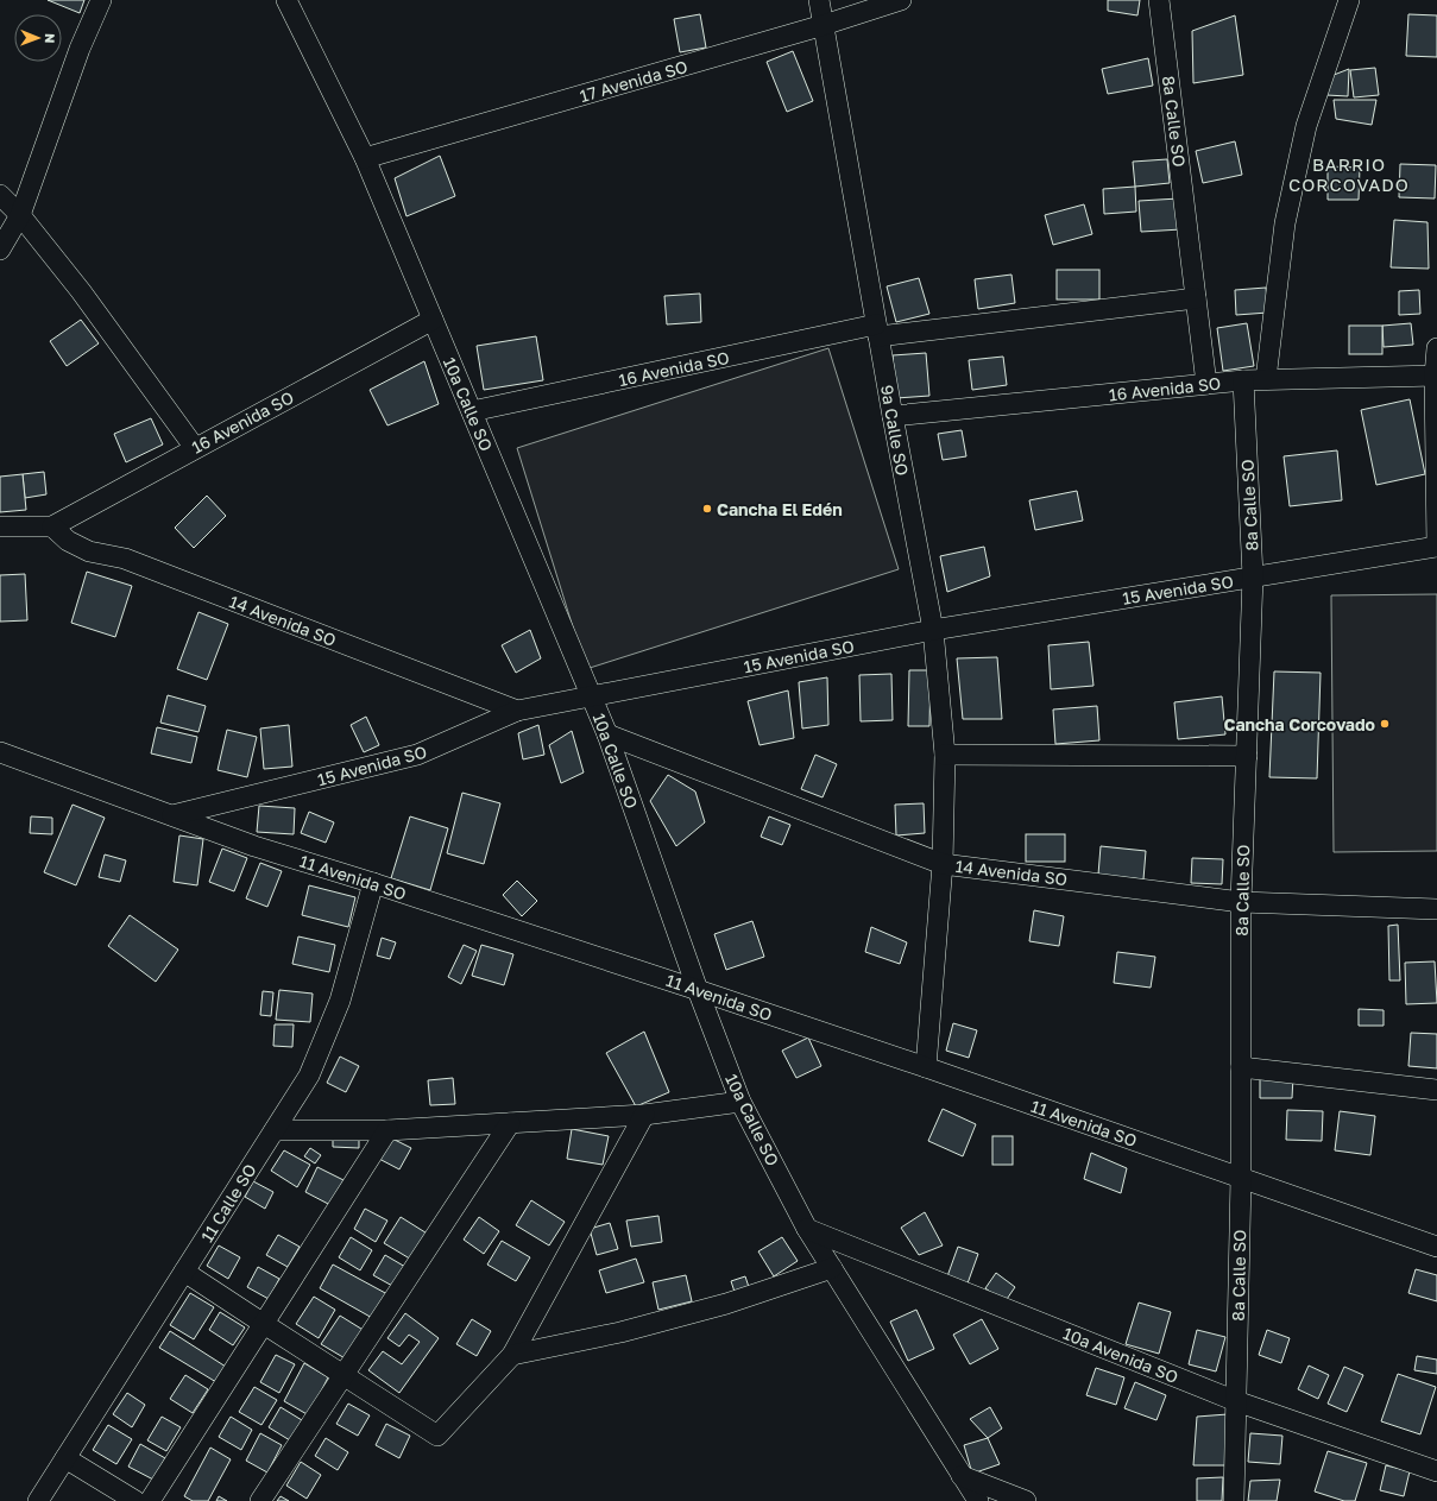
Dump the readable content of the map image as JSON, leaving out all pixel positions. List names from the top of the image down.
{
  "streets": {
    "street": [
      "17 Avenida SO",
      "8a Calle SO",
      "16 Avenida SO",
      "10a Calle SO",
      "9a Calle SO",
      "15 Avenida SO",
      "14 Avenida SO",
      "11 Avenida SO",
      "11 Calle SO",
      "10a Avenida SO"
    ]
  },
  "crossings": [
    ["17 Avenida SO", "10a Calle SO"],
    ["17 Avenida SO", "9a Calle SO"],
    ["8a Calle SO", "16 Avenida SO"],
    ["8a Calle SO", "15 Avenida SO"],
    ["8a Calle SO", "14 Avenida SO"],
    ["8a Calle SO", "11 Avenida SO"],
    ["8a Calle SO", "10a Avenida SO"],
    ["16 Avenida SO", "10a Calle SO"],
    ["16 Avenida SO", "9a Calle SO"],
    ["16 Avenida SO", "14 Avenida SO"],
    ["10a Calle SO", "15 Avenida SO"],
    ["10a Calle SO", "14 Avenida SO"],
    ["10a Calle SO", "11 Avenida SO"],
    ["10a Calle SO", "10a Avenida SO"],
    ["9a Calle SO", "15 Avenida SO"],
    ["9a Calle SO", "14 Avenida SO"],
    ["9a Calle SO", "11 Avenida SO"],
    ["15 Avenida SO", "14 Avenida SO"],
    ["15 Avenida SO", "11 Avenida SO"],
    ["11 Avenida SO", "11 Calle SO"]
  ],
  "districts": ["BARRIO CORCOVADO"],
  "places": ["Cancha El Edén", "Cancha Corcovado"],
  "north": "right"
}
